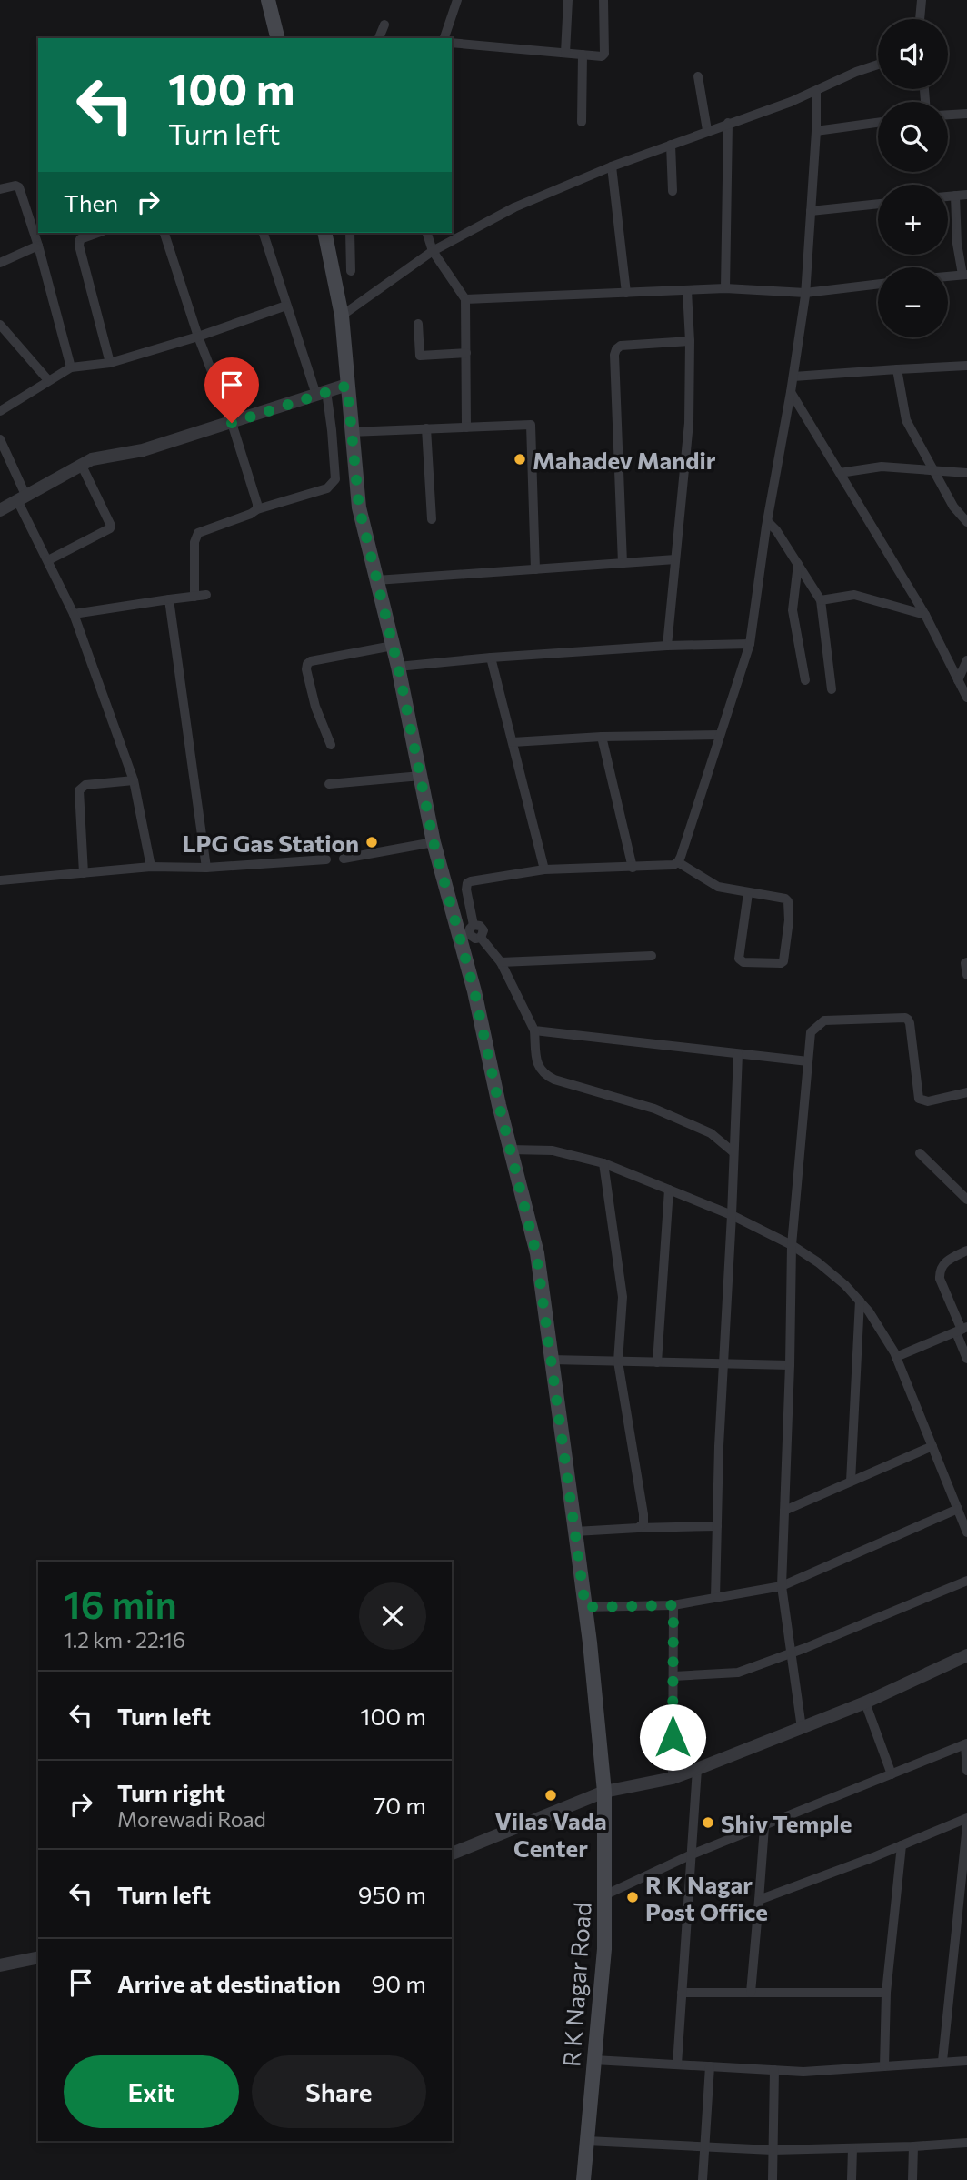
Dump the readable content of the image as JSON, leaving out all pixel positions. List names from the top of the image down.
{
  "streets": {
    "main road": ["R K Nagar Road"]
  },
  "places": [
    "Mahadev Mandir",
    "LPG Gas Station",
    "Vilas Vada Center",
    "Shiv Temple",
    "R K Nagar Post Office"
  ],
  "page": {
    "map_buttons": ["+", "−"],
    "turn": ["100 m", "Turn left"],
    "then": "Then",
    "heading": ["16 min", "1.2 km · 22:16"],
    "list": [
      {
        "name": "Turn left",
        "value": "100 m"
      },
      {
        "name": "Turn right",
        "note": "Morewadi Road",
        "value": "70 m"
      },
      {
        "name": "Turn left",
        "value": "950 m"
      },
      {
        "name": "Arrive at destination",
        "value": "90 m"
      }
    ],
    "buttons": ["Exit", "Share"]
  }
}
